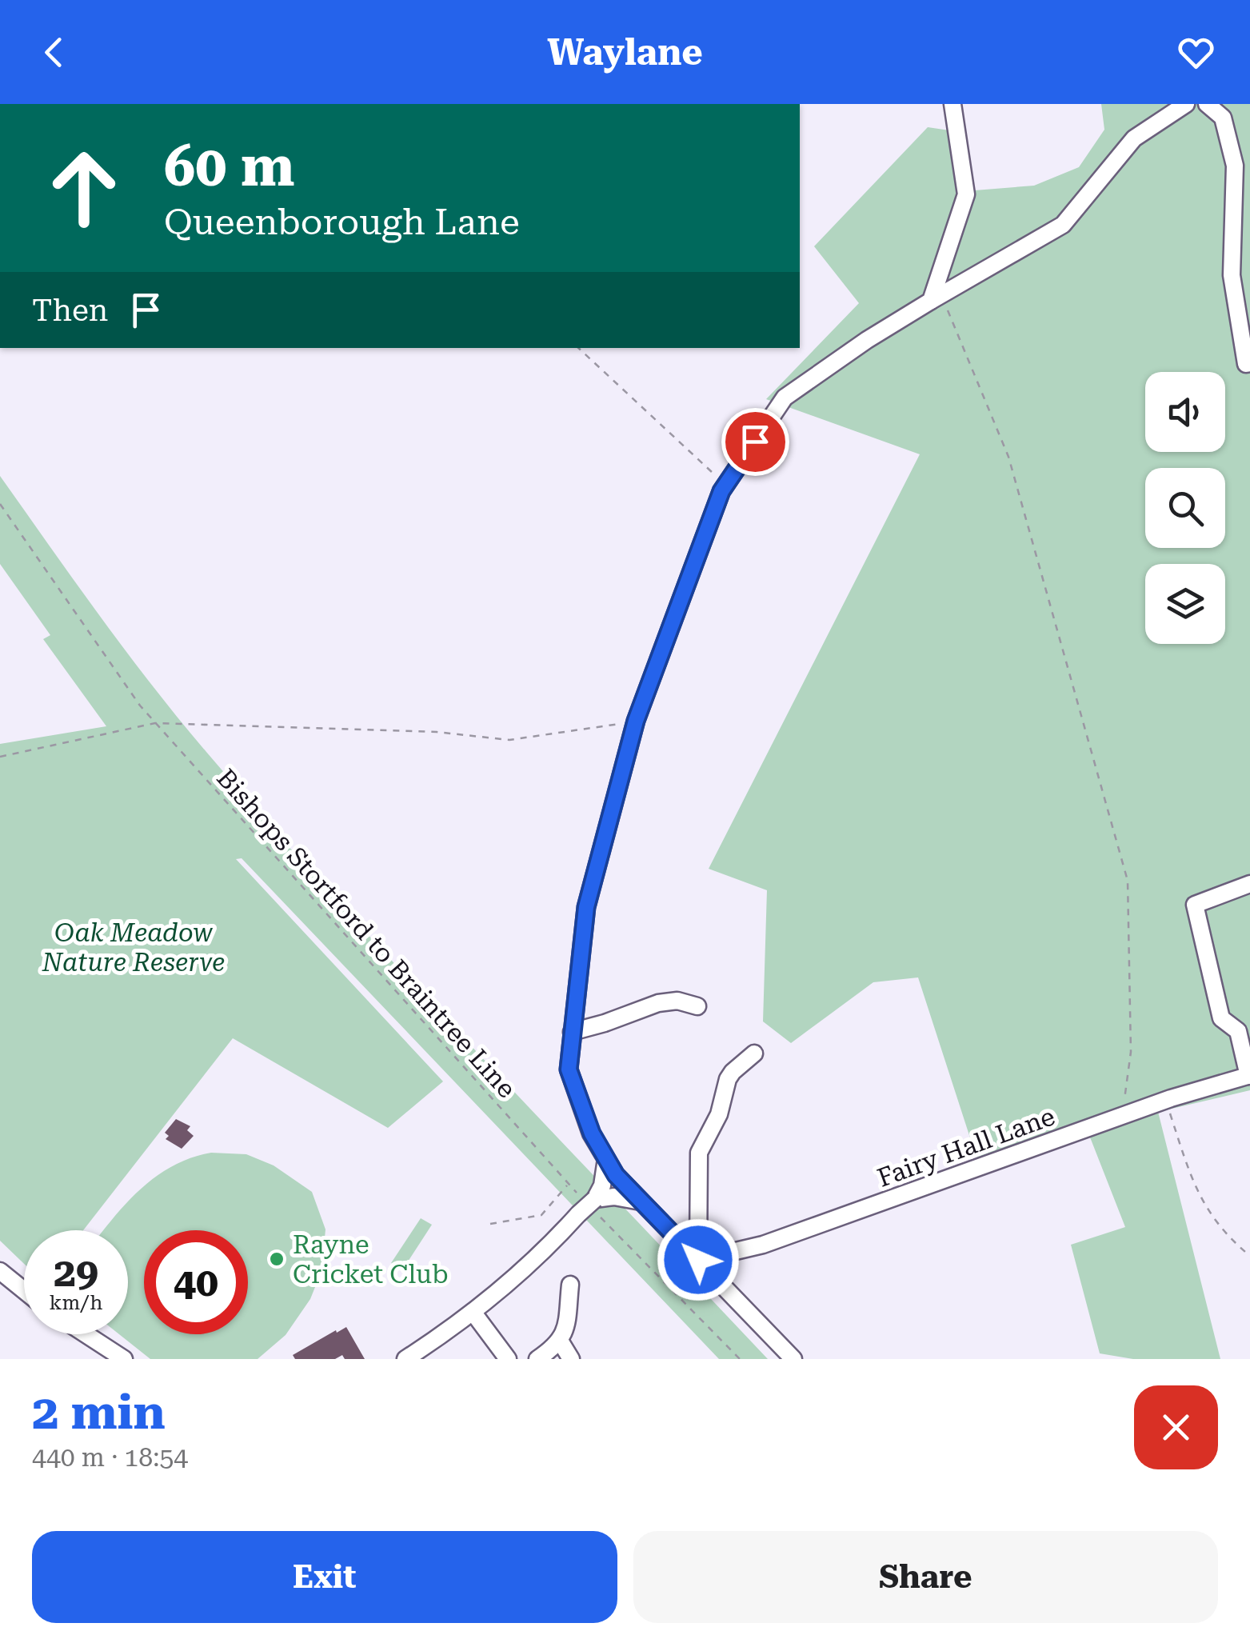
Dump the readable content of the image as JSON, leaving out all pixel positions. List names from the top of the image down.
{
  "streets": {
    "street": ["Fairy Hall Lane"],
    "path": ["Bishops Stortford to Braintree Line"]
  },
  "parks": ["Oak Meadow Nature Reserve"],
  "places": ["Rayne Cricket Club"],
  "page": {
    "header": "Waylane",
    "turn": ["60 m", "Queenborough Lane"],
    "then": "Then",
    "speed": "29 km/h",
    "limit": "40",
    "heading": ["2 min", "440 m · 18:54"],
    "buttons": ["Exit", "Share"]
  }
}
